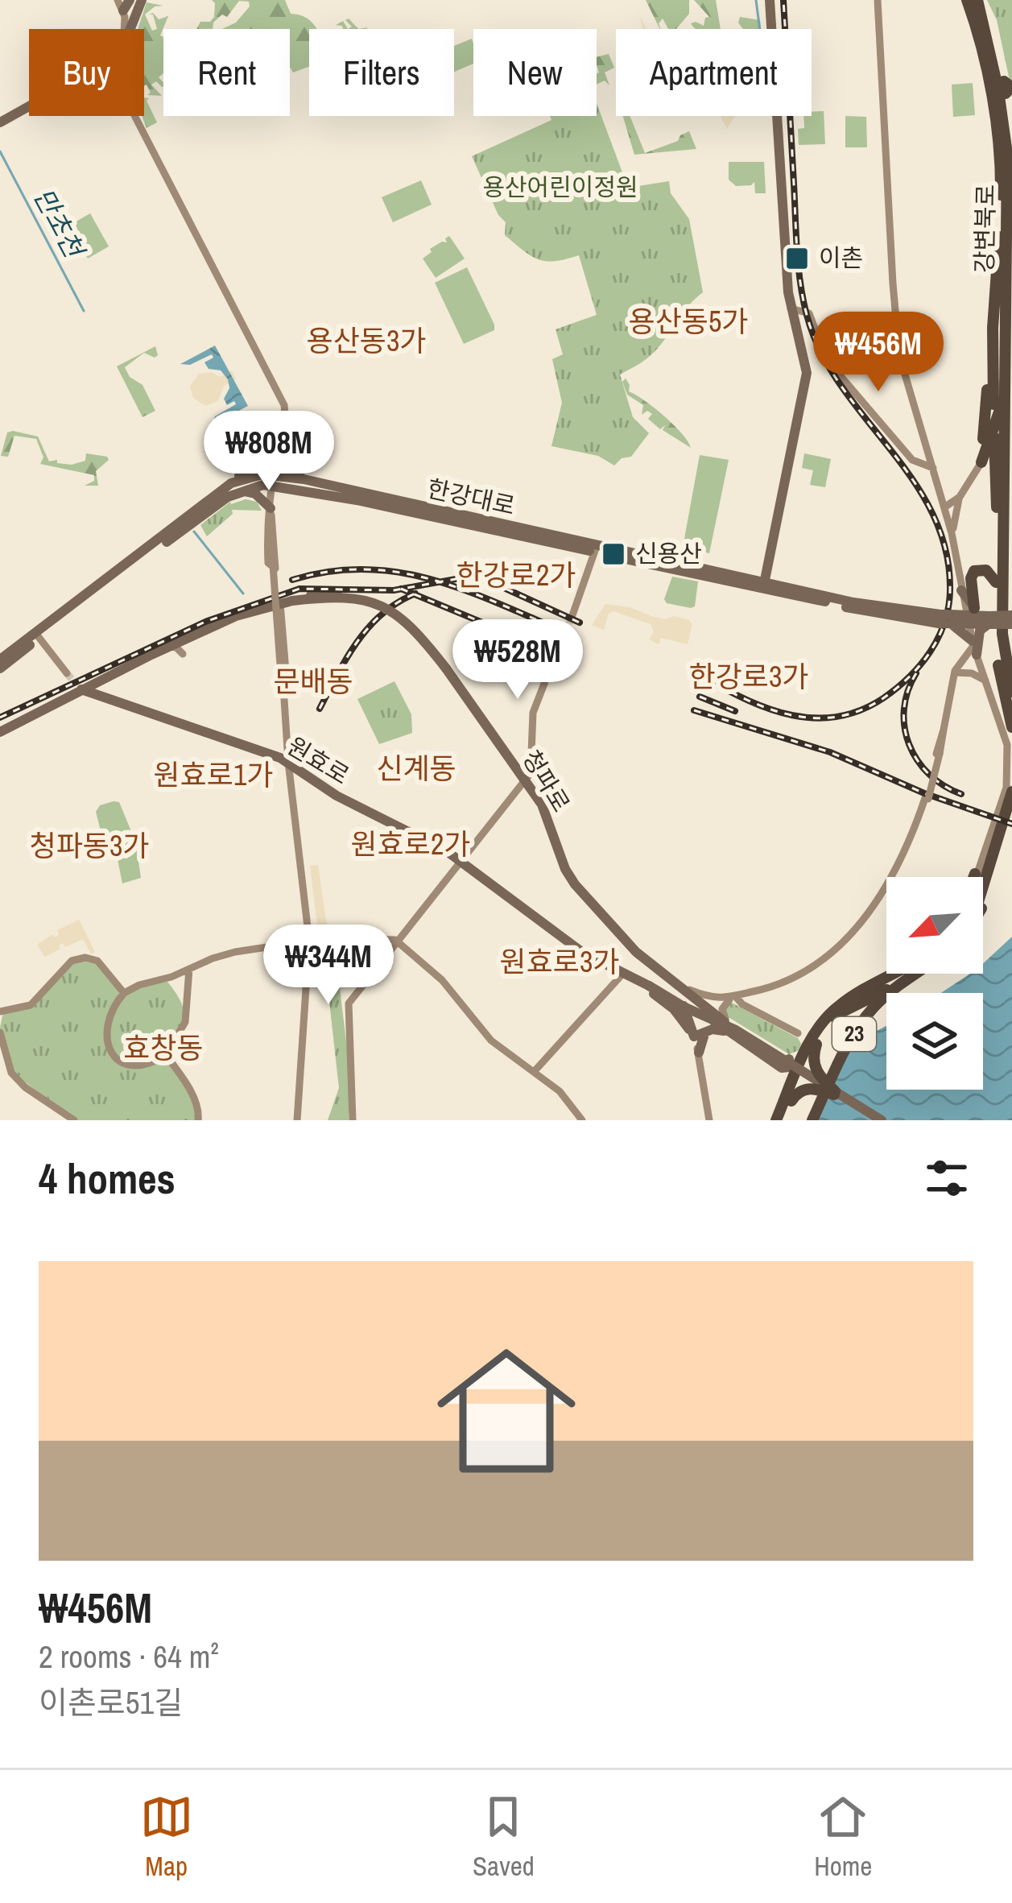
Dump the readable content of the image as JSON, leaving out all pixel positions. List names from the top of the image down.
{
  "streets": {
    "highway": ["강변북로", "23"],
    "main road": ["한강대로", "원효로", "청파로"]
  },
  "crossings": [
    ["원효로", "청파로"],
    ["원효로", "23"]
  ],
  "districts": [
    "용산동5가",
    "용산동3가",
    "한강로2가",
    "한강로3가",
    "문배동",
    "신계동",
    "원효로1가",
    "원효로2가",
    "청파동3가",
    "원효로3가",
    "효창동"
  ],
  "water": ["만초천"],
  "parks": ["용산어린이정원"],
  "places": {
    "transit": ["이촌", "신용산"]
  },
  "north": "bottom left",
  "page": {
    "chip": [
      "Buy",
      "Rent",
      "Filters",
      "New",
      "Apartment"
    ],
    "price": [
      "₩456M",
      "₩808M",
      "₩528M",
      "₩344M"
    ],
    "heading": "4 homes",
    "list": [
      {
        "name": "₩456M",
        "note": "2 rooms · 64 m² · 이촌로51길"
      }
    ],
    "tabs": ["Map", "Saved", "Home"]
  }
}
